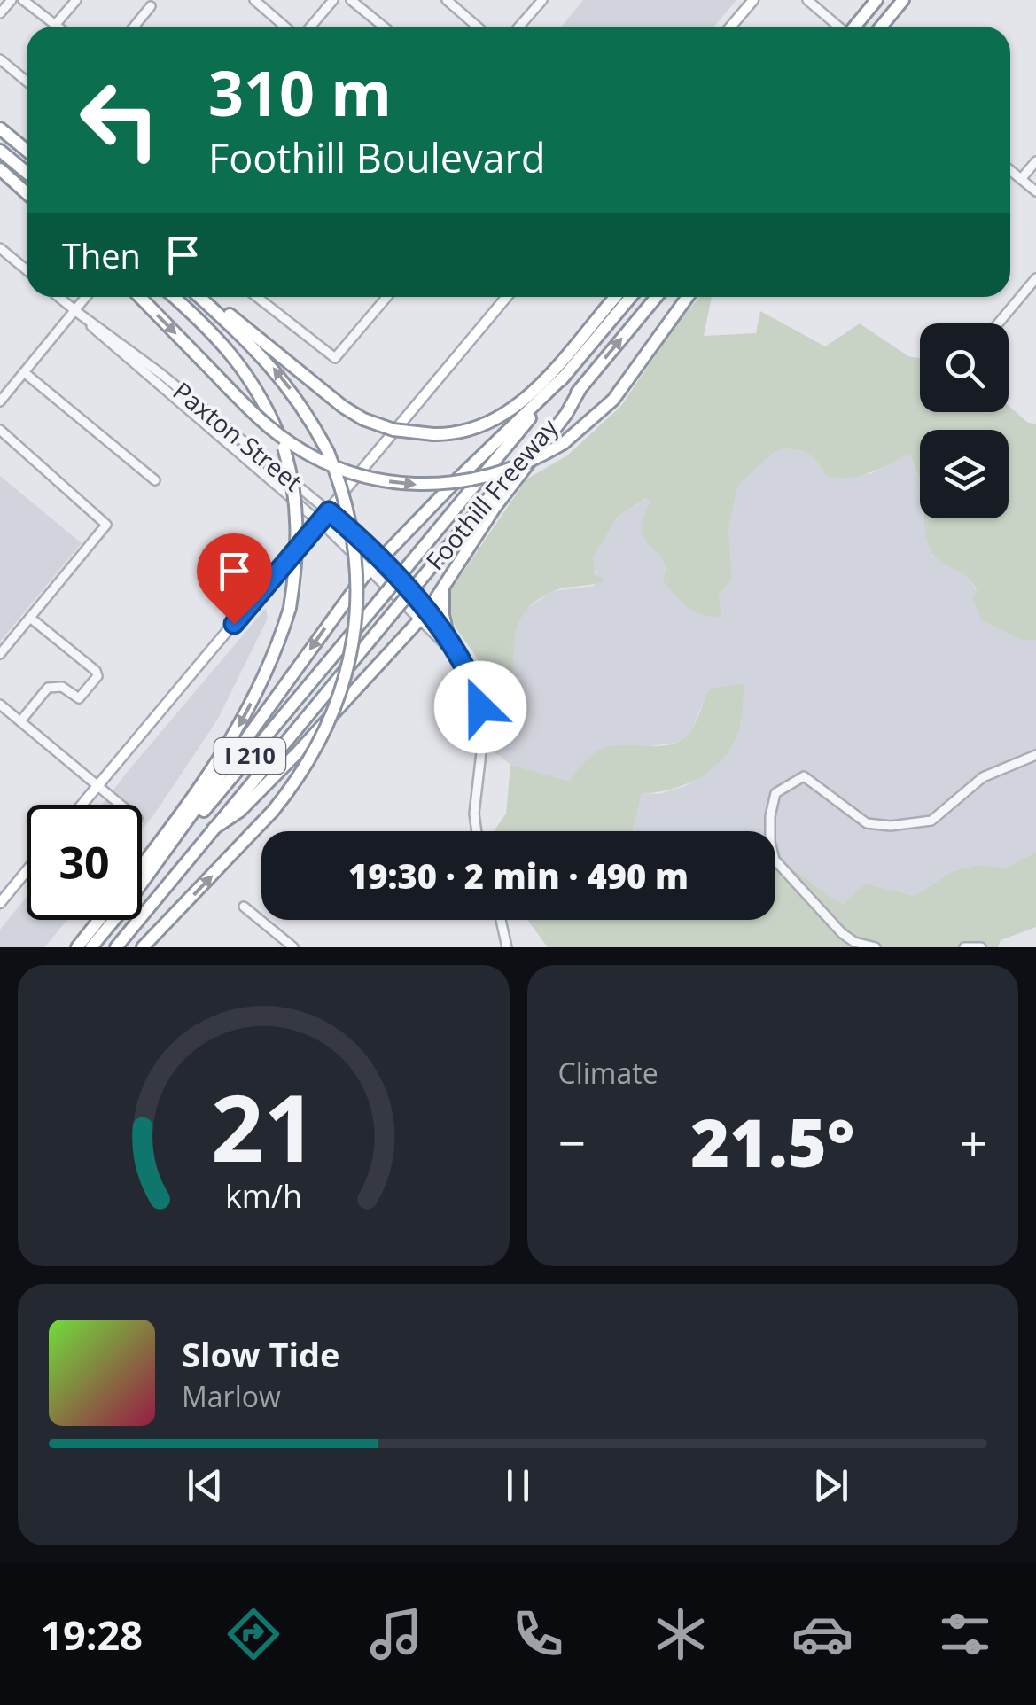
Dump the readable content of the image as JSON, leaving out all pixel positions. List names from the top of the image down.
{
  "streets": {
    "highway": ["Foothill Freeway", "I 210"],
    "street": ["Paxton Street"]
  },
  "page": {
    "turn": ["310 m", "Foothill Boulevard"],
    "then": "Then",
    "limit": "30",
    "trip": "19:30 · 2 min · 490 m",
    "tile": "Climate",
    "heat": ["−", "21.5°", "+"],
    "song": ["Slow Tide", "Marlow"],
    "tabs": "19:28",
    "gauge": ["21", "km/h"]
  }
}
